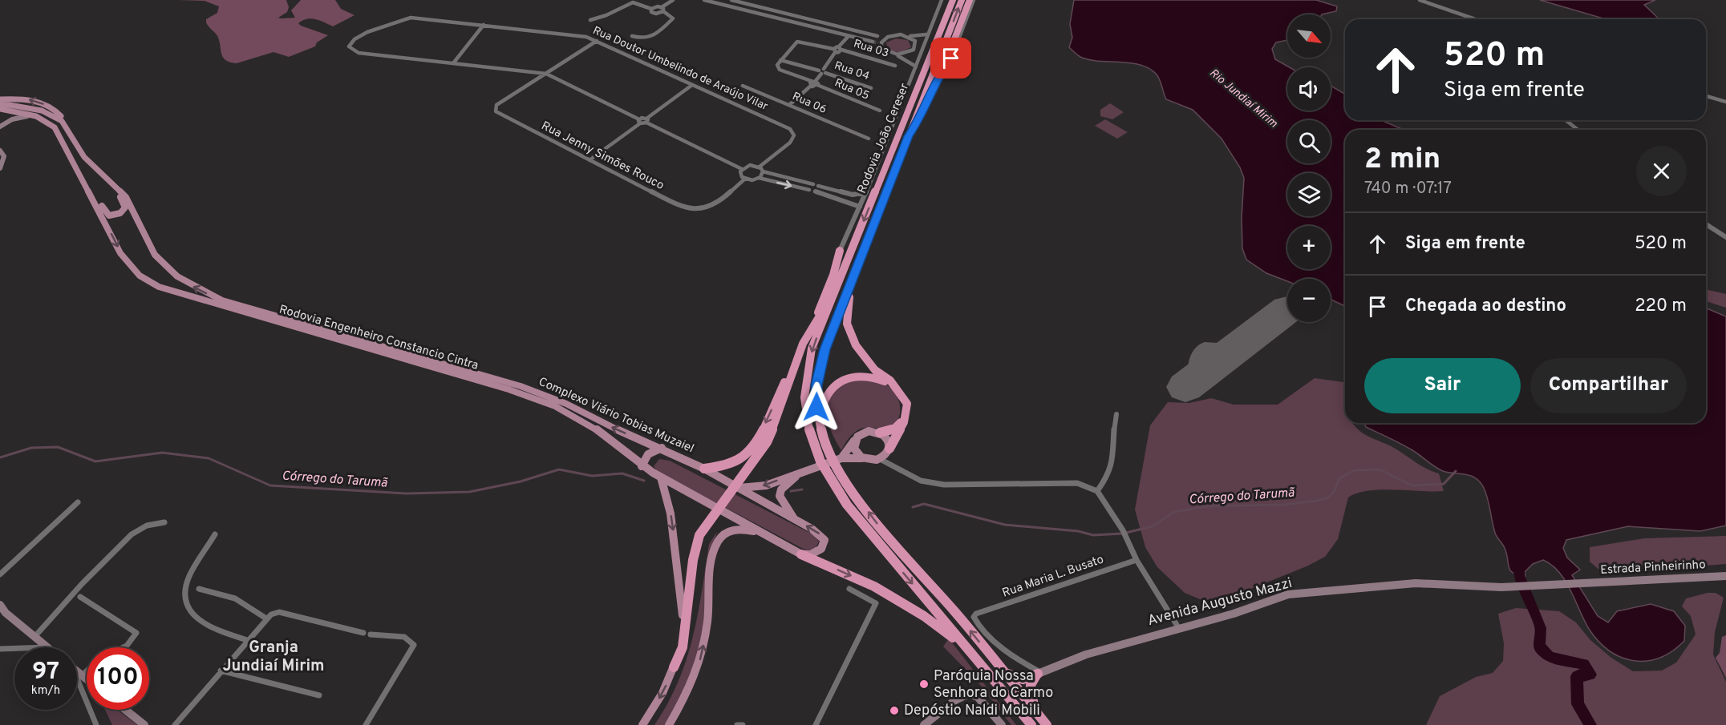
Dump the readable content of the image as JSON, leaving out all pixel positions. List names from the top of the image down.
{
  "streets": {
    "highway": ["Rodovia João Cereser"],
    "main road": ["Rodovia Engenheiro Constancio Cintra", "Complexo Viário Tobias Muzaiel"],
    "street": [
      "Rua 03",
      "Rua Doutor Umbelindo de Araújo Vilar",
      "Rua 04",
      "Rua 05",
      "Rua 06",
      "Rua Jenny Simões Rouco",
      "Estrada Pinheirinho",
      "Rua Maria L. Busato",
      "Avenida Augusto Mazzi"
    ]
  },
  "crossings": [
    ["Rua 03", "Rua 04"],
    ["Rua 03", "Rua 05"],
    ["Rua Doutor Umbelindo de Araújo Vilar", "Rua Jenny Simões Rouco"],
    ["Rua 04", "Rua 05"],
    ["Rodovia Engenheiro Constancio Cintra", "Complexo Viário Tobias Muzaiel"],
    ["Estrada Pinheirinho", "Avenida Augusto Mazzi"],
    ["Rua Maria L. Busato", "Avenida Augusto Mazzi"]
  ],
  "one_way": ["Rodovia Engenheiro Constancio Cintra", "Complexo Viário Tobias Muzaiel"],
  "districts": ["Granja Jundiaí Mirim"],
  "water": ["Rio Jundiaí Mirim", "Córrego do Tarumã"],
  "places": ["Paróquia Nossa Senhora do Carmo", "Depóstio Naldi Mobili"],
  "north": "bottom right",
  "page": {
    "map_buttons": ["+", "−"],
    "turn": ["520 m", "Siga em frente"],
    "heading": ["2 min", "740 m · 07:17"],
    "list": [
      {
        "name": "Siga em frente",
        "value": "520 m"
      },
      {
        "name": "Chegada ao destino",
        "value": "220 m"
      }
    ],
    "buttons": ["Sair", "Compartilhar"],
    "speed": "97 km/h",
    "limit": "100"
  }
}
